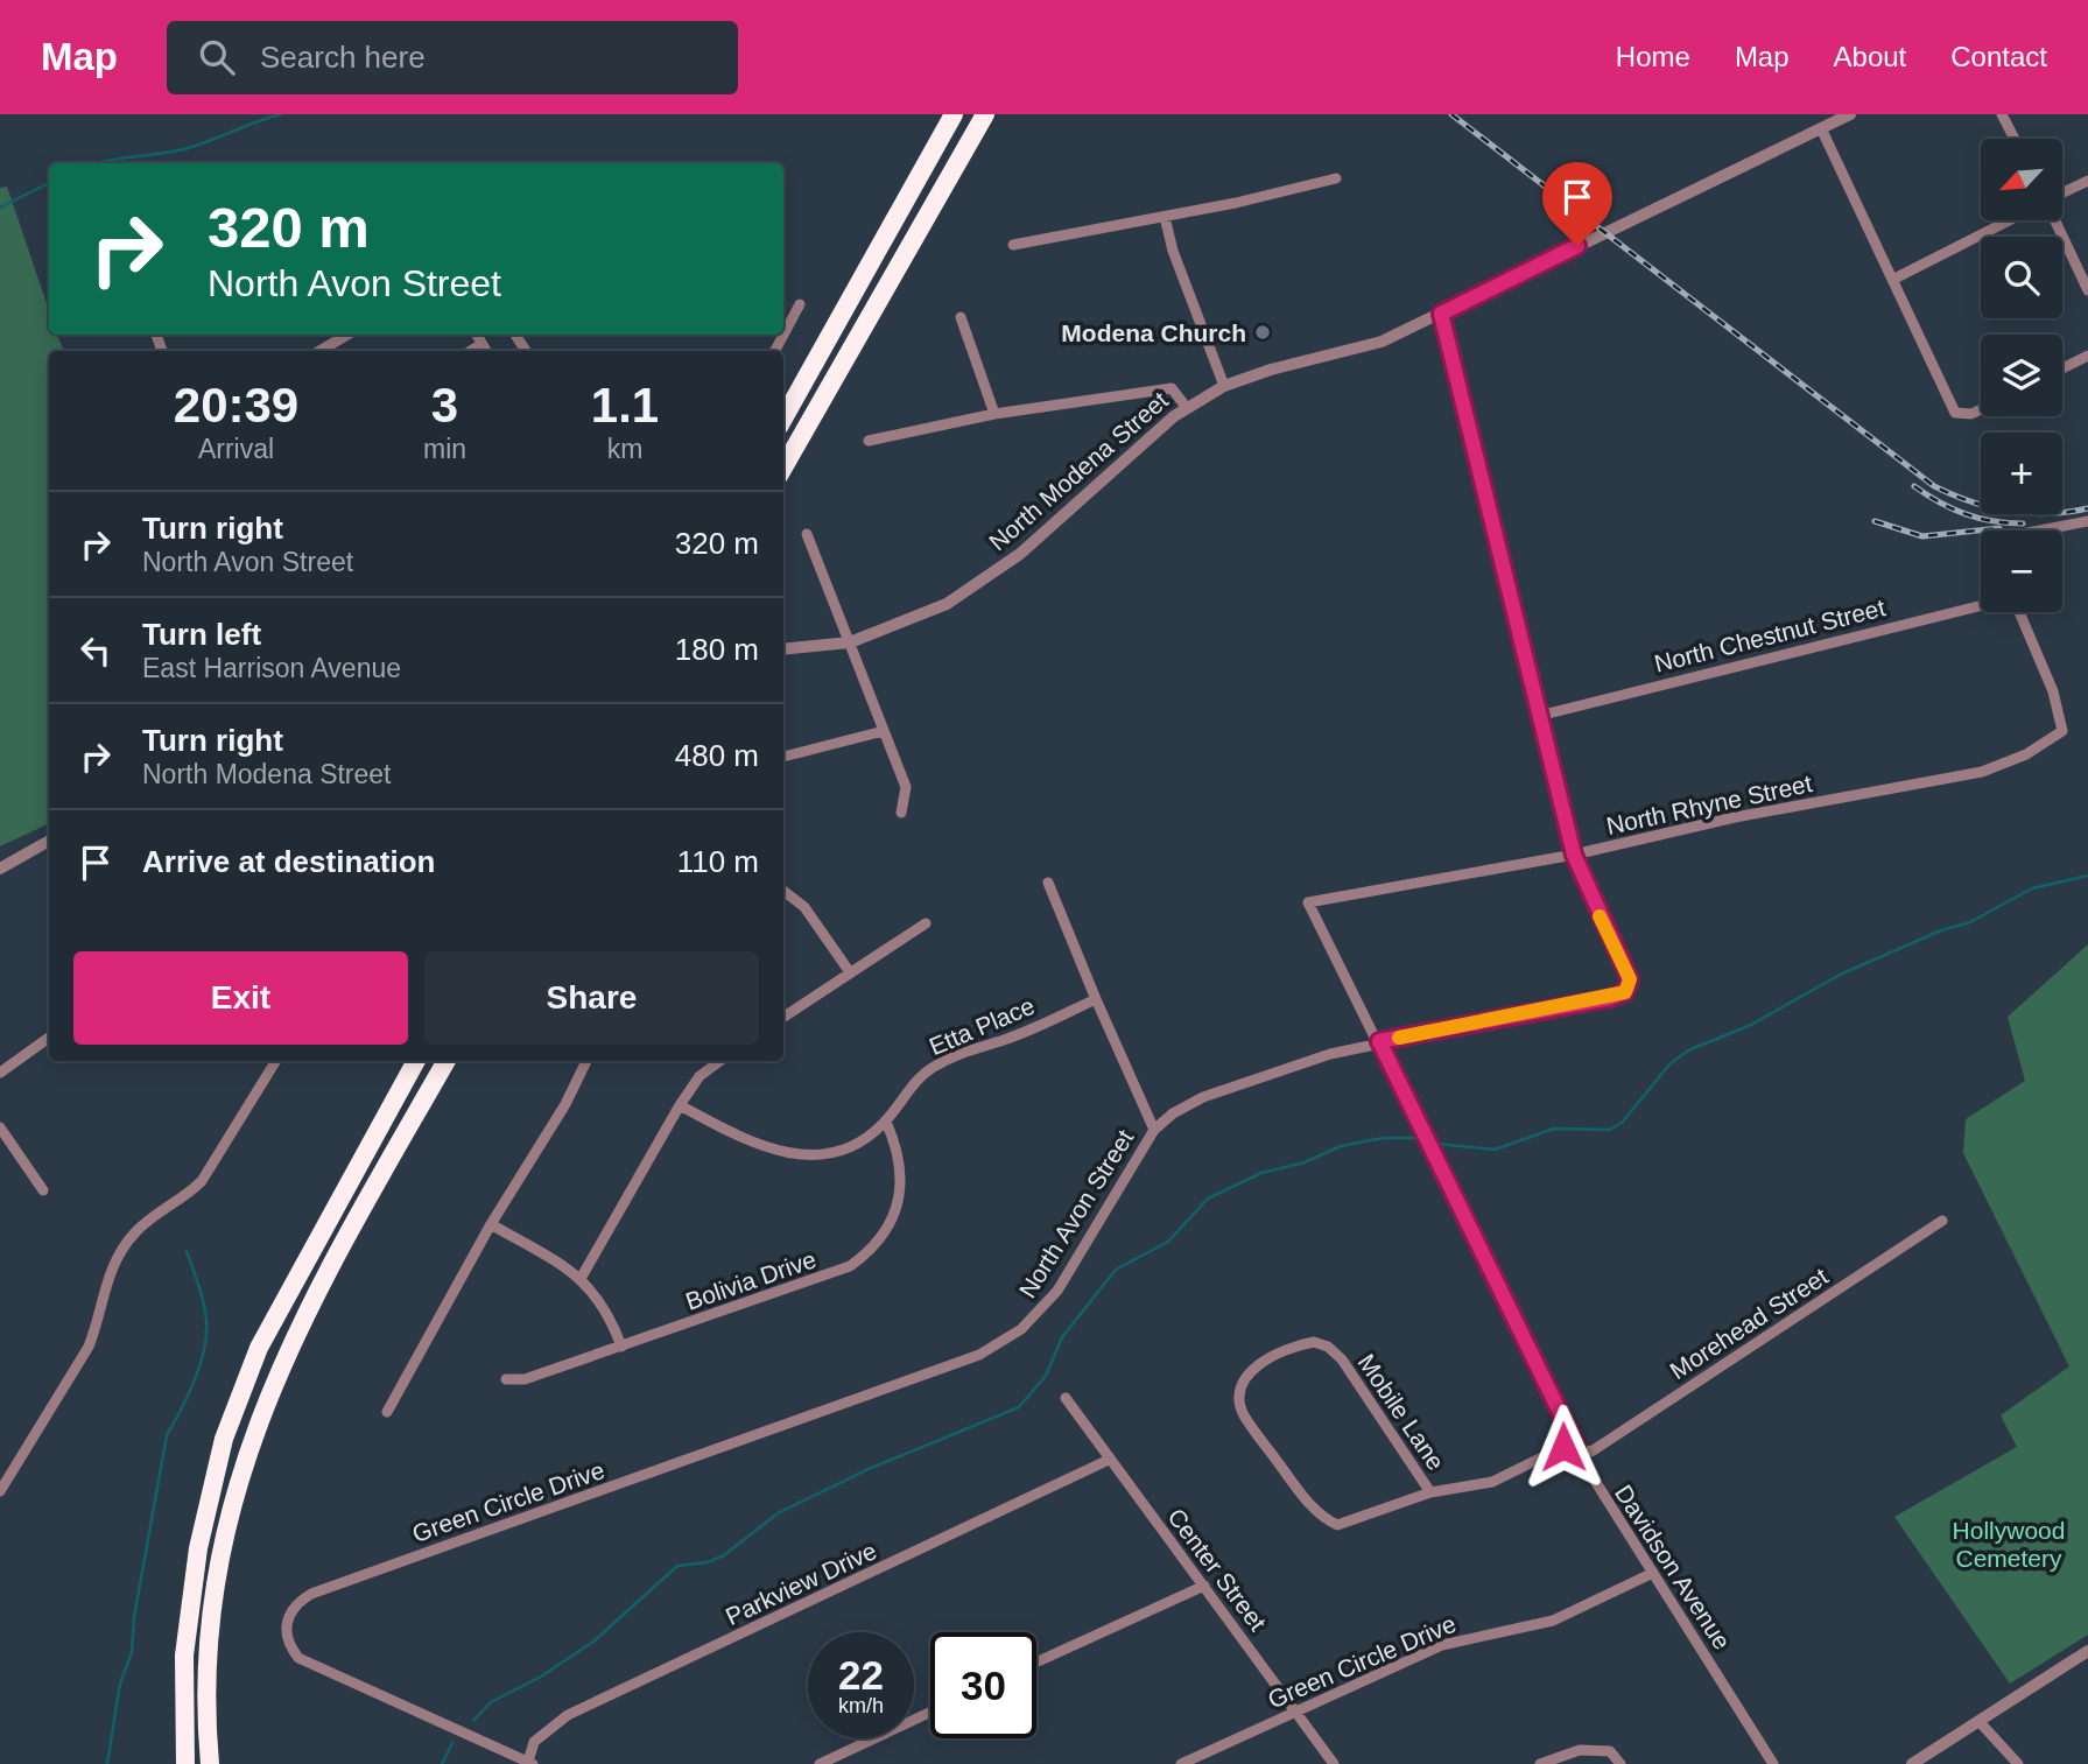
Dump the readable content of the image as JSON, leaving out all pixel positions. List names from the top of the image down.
{
  "streets": {
    "street": [
      "North Modena Street",
      "North Chestnut Street",
      "North Rhyne Street",
      "Etta Place",
      "North Avon Street",
      "Bolivia Drive",
      "Morehead Street",
      "Mobile Lane",
      "Green Circle Drive",
      "Davidson Avenue",
      "Center Street",
      "Parkview Drive"
    ]
  },
  "crossings": [
    ["North Rhyne Street", "North Avon Street"],
    ["North Rhyne Street", "Davidson Avenue"],
    ["Etta Place", "Bolivia Drive"],
    ["North Avon Street", "Green Circle Drive"],
    ["North Avon Street", "Davidson Avenue"],
    ["Morehead Street", "Mobile Lane"],
    ["Morehead Street", "Davidson Avenue"],
    ["Mobile Lane", "Davidson Avenue"],
    ["Green Circle Drive", "Davidson Avenue"],
    ["Green Circle Drive", "Center Street"],
    ["Green Circle Drive", "Parkview Drive"],
    ["Center Street", "Parkview Drive"]
  ],
  "parks": ["Hollywood Cemetery"],
  "places": ["Modena Church"],
  "north": "bottom left",
  "page": {
    "header": "Map",
    "search": "Search here",
    "nav": [
      "Home",
      "Map",
      "About",
      "Contact"
    ],
    "map_buttons": ["+", "−"],
    "turn": ["320 m", "North Avon Street"],
    "eta": [
      "20:39",
      "Arrival",
      "3",
      "min",
      "1.1",
      "km"
    ],
    "list": [
      {
        "name": "Turn right",
        "note": "North Avon Street",
        "value": "320 m"
      },
      {
        "name": "Turn left",
        "note": "East Harrison Avenue",
        "value": "180 m"
      },
      {
        "name": "Turn right",
        "note": "North Modena Street",
        "value": "480 m"
      },
      {
        "name": "Arrive at destination",
        "value": "110 m"
      }
    ],
    "buttons": ["Exit", "Share"],
    "speed": "22 km/h",
    "limit": "30"
  }
}
